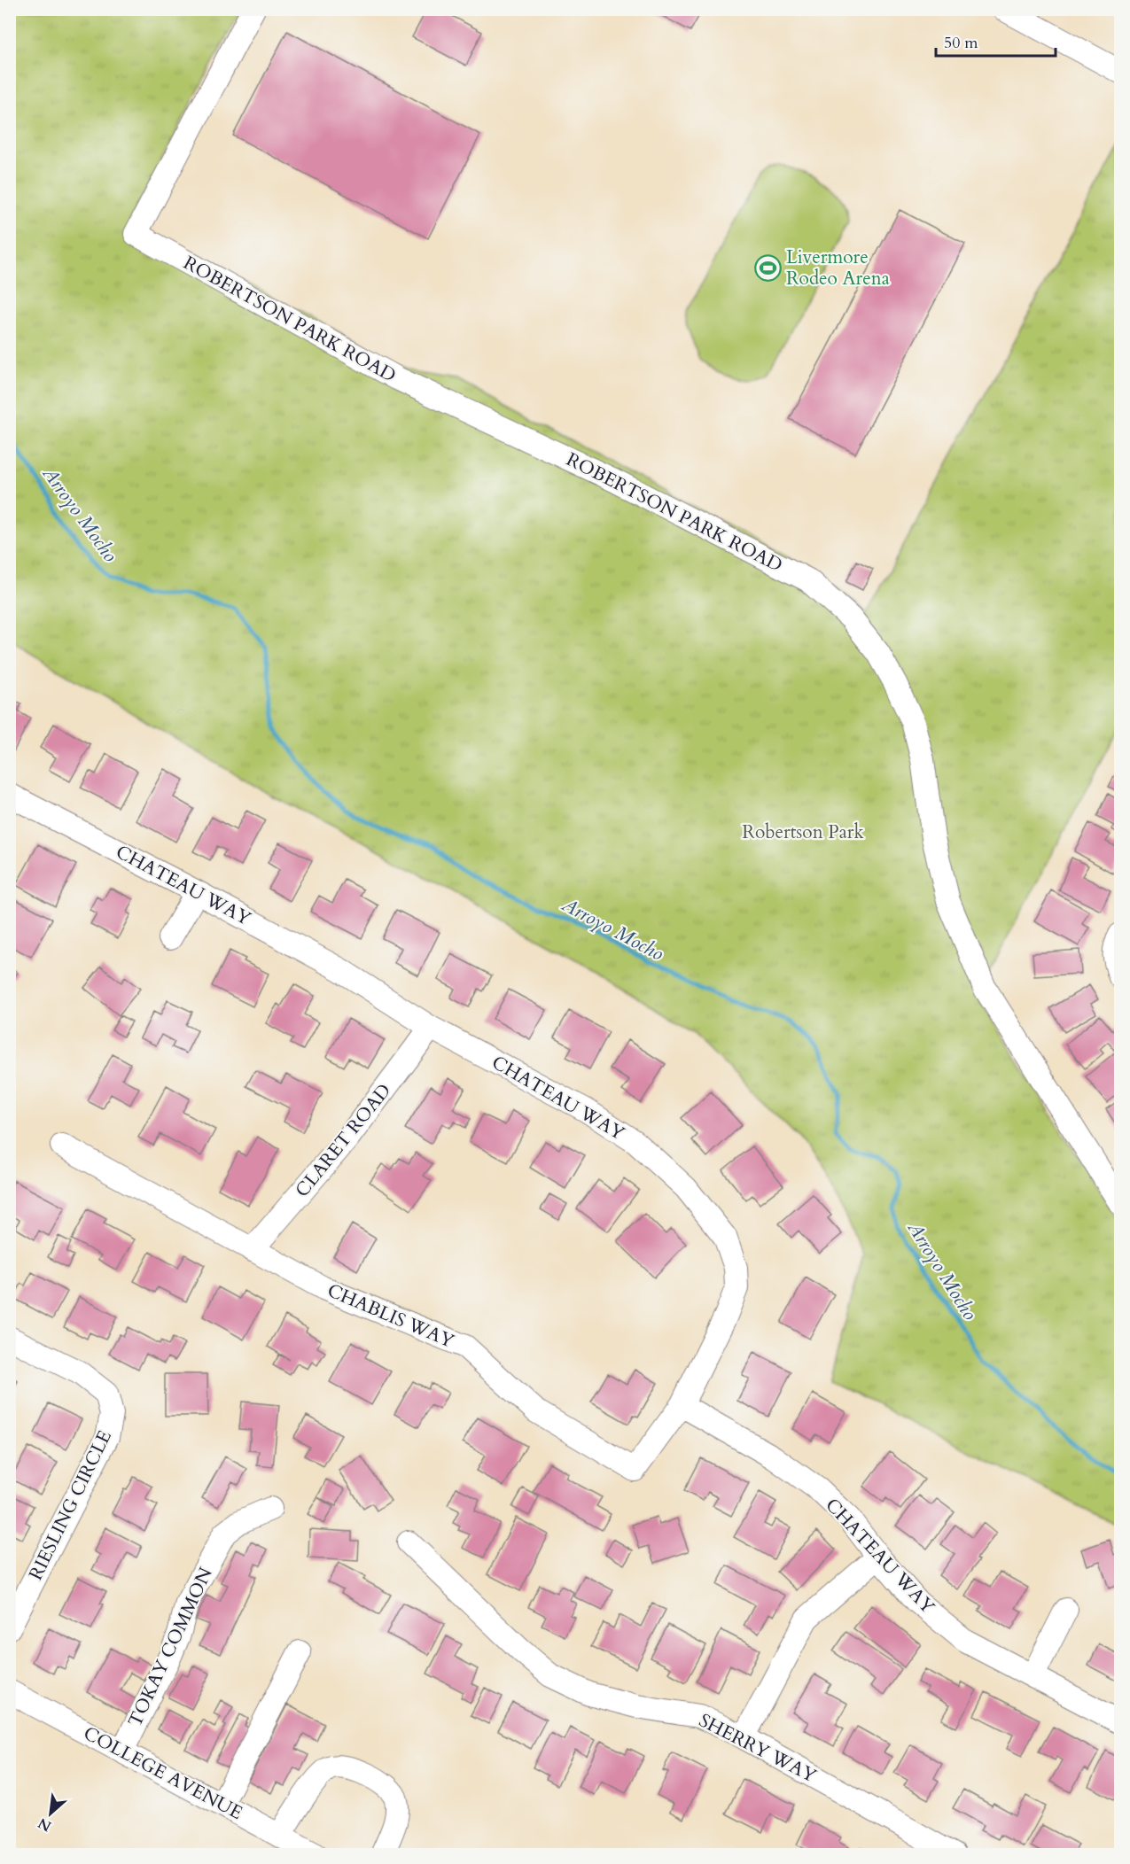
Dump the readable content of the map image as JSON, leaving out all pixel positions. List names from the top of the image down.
{
  "streets": {
    "street": [
      "ROBERTSON PARK ROAD",
      "CHATEAU WAY",
      "CLARET ROAD",
      "CHABLIS WAY",
      "RIESLING CIRCLE",
      "TOKAY COMMON",
      "SHERRY WAY",
      "COLLEGE AVENUE"
    ]
  },
  "crossings": [
    ["CHATEAU WAY", "CLARET ROAD"],
    ["CHATEAU WAY", "CHABLIS WAY"],
    ["CLARET ROAD", "CHABLIS WAY"],
    ["TOKAY COMMON", "COLLEGE AVENUE"]
  ],
  "water": ["Arroyo Mocho"],
  "parks": ["Robertson Park"],
  "places": {
    "sports": ["Livermore Rodeo Arena"]
  },
  "scale_bar": "50 m",
  "north": "bottom left"
}
